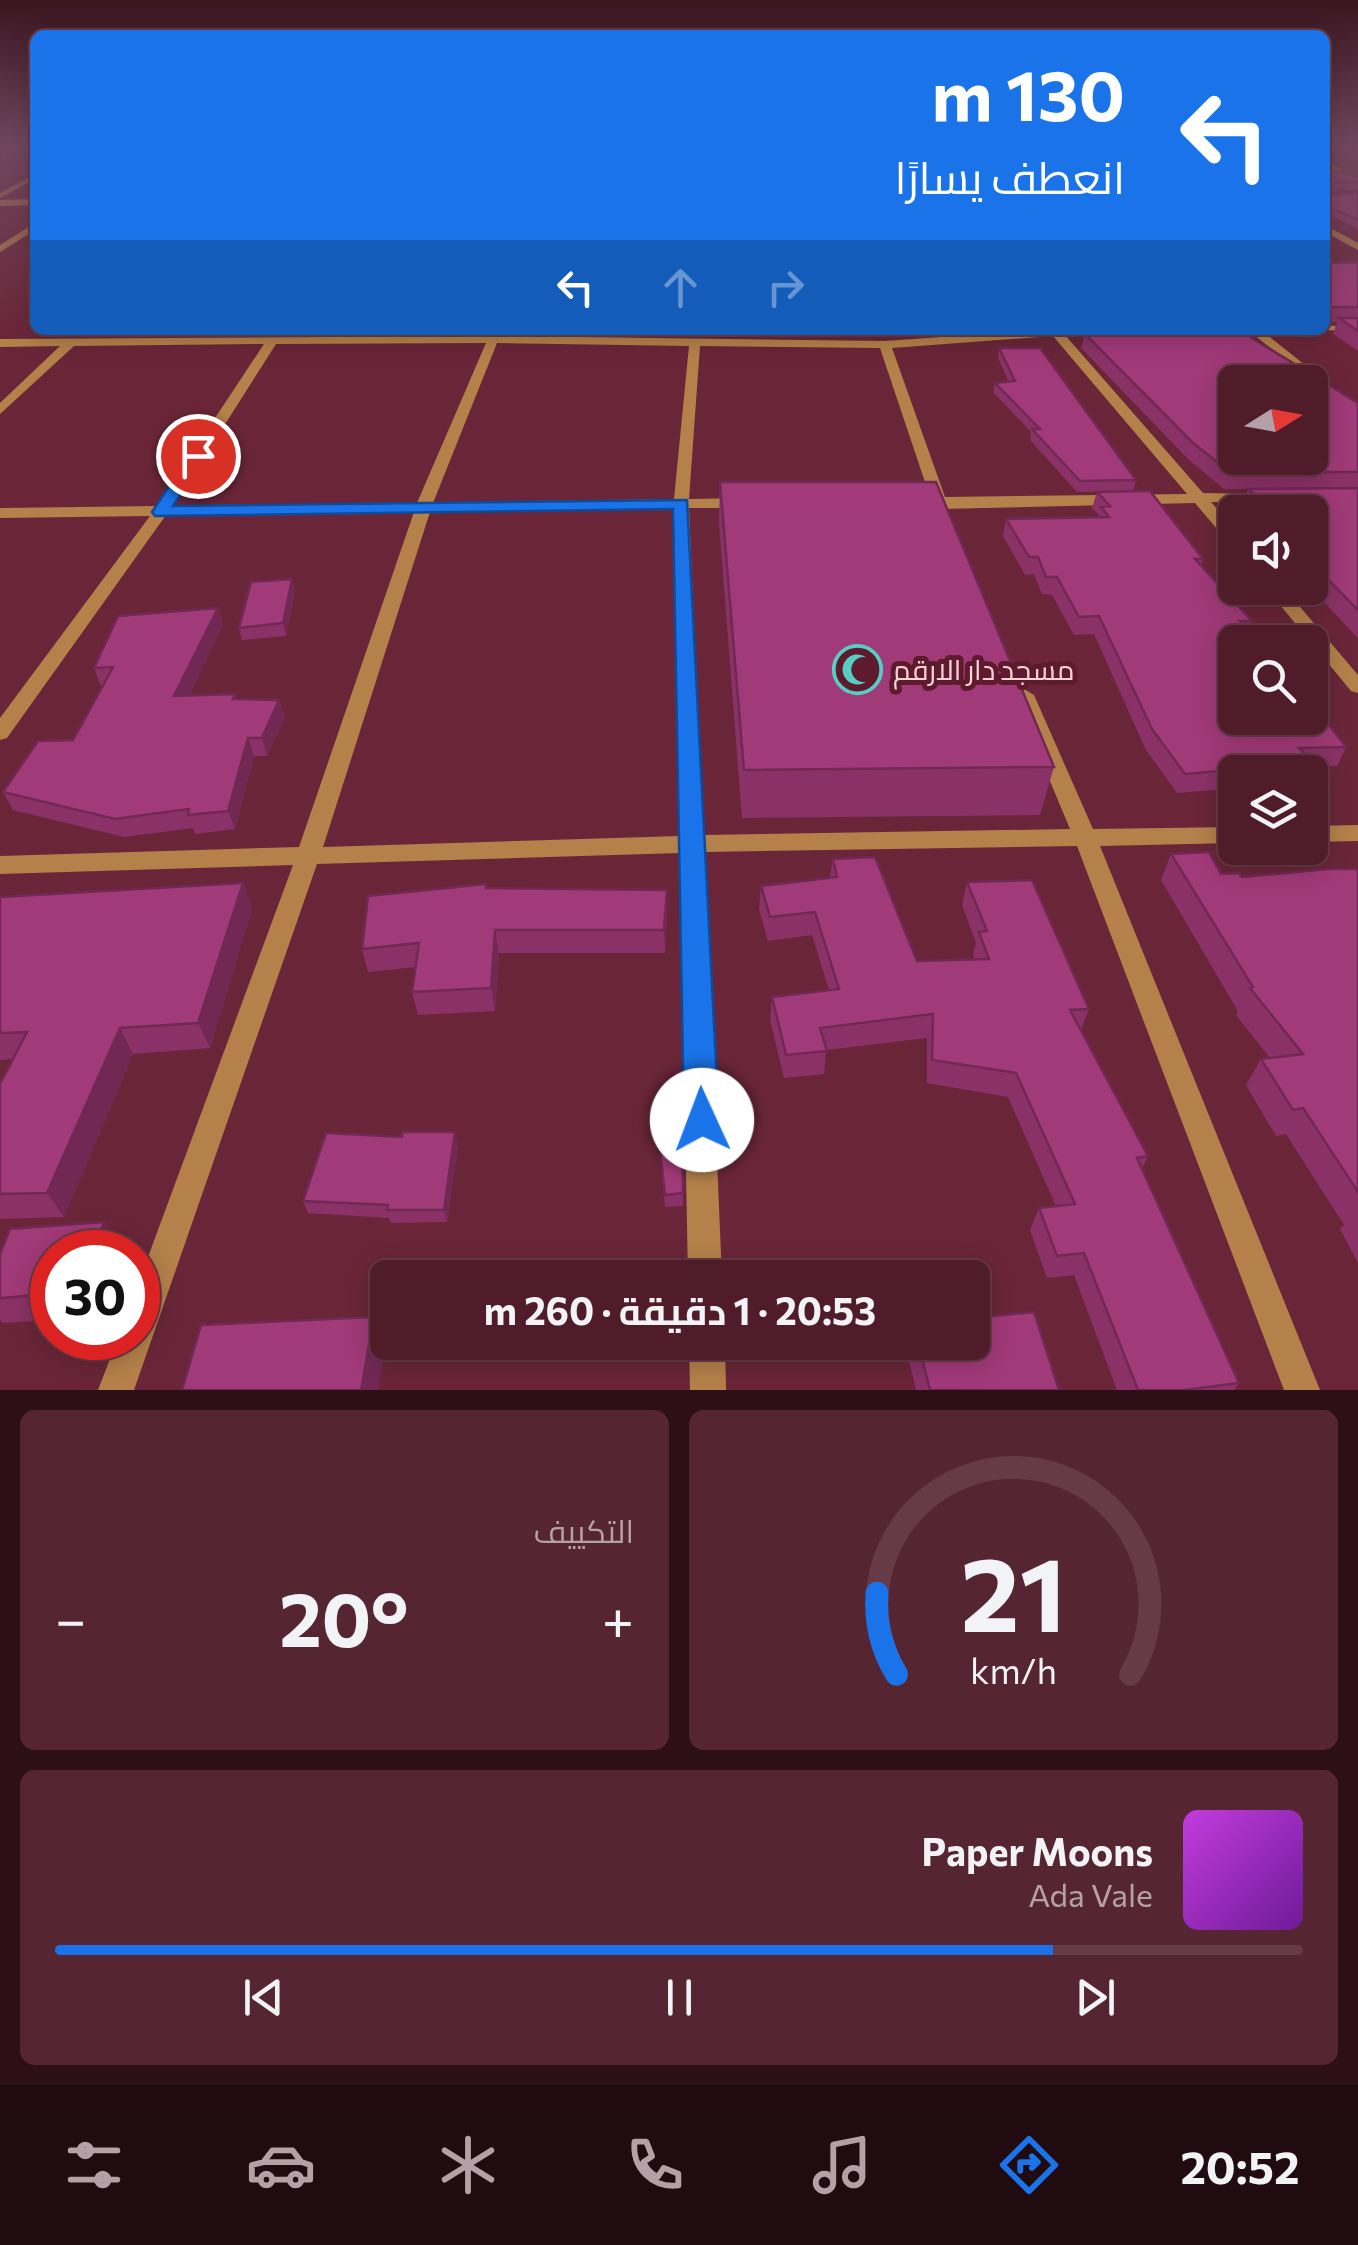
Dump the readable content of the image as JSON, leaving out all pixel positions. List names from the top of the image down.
{
  "places": {
    "mosque": ["مسجد دار الارقم"]
  },
  "north": "right",
  "page": {
    "turn": ["130 m", "انعطف يسارًا"],
    "limit": "30",
    "trip": "20:53 · 1 دقيقة · 260 m",
    "tile": "التكييف",
    "heat": ["−", "20°", "+"],
    "song": ["Paper Moons", "Ada Vale"],
    "tabs": "20:52",
    "gauge": ["21", "km/h"]
  }
}
